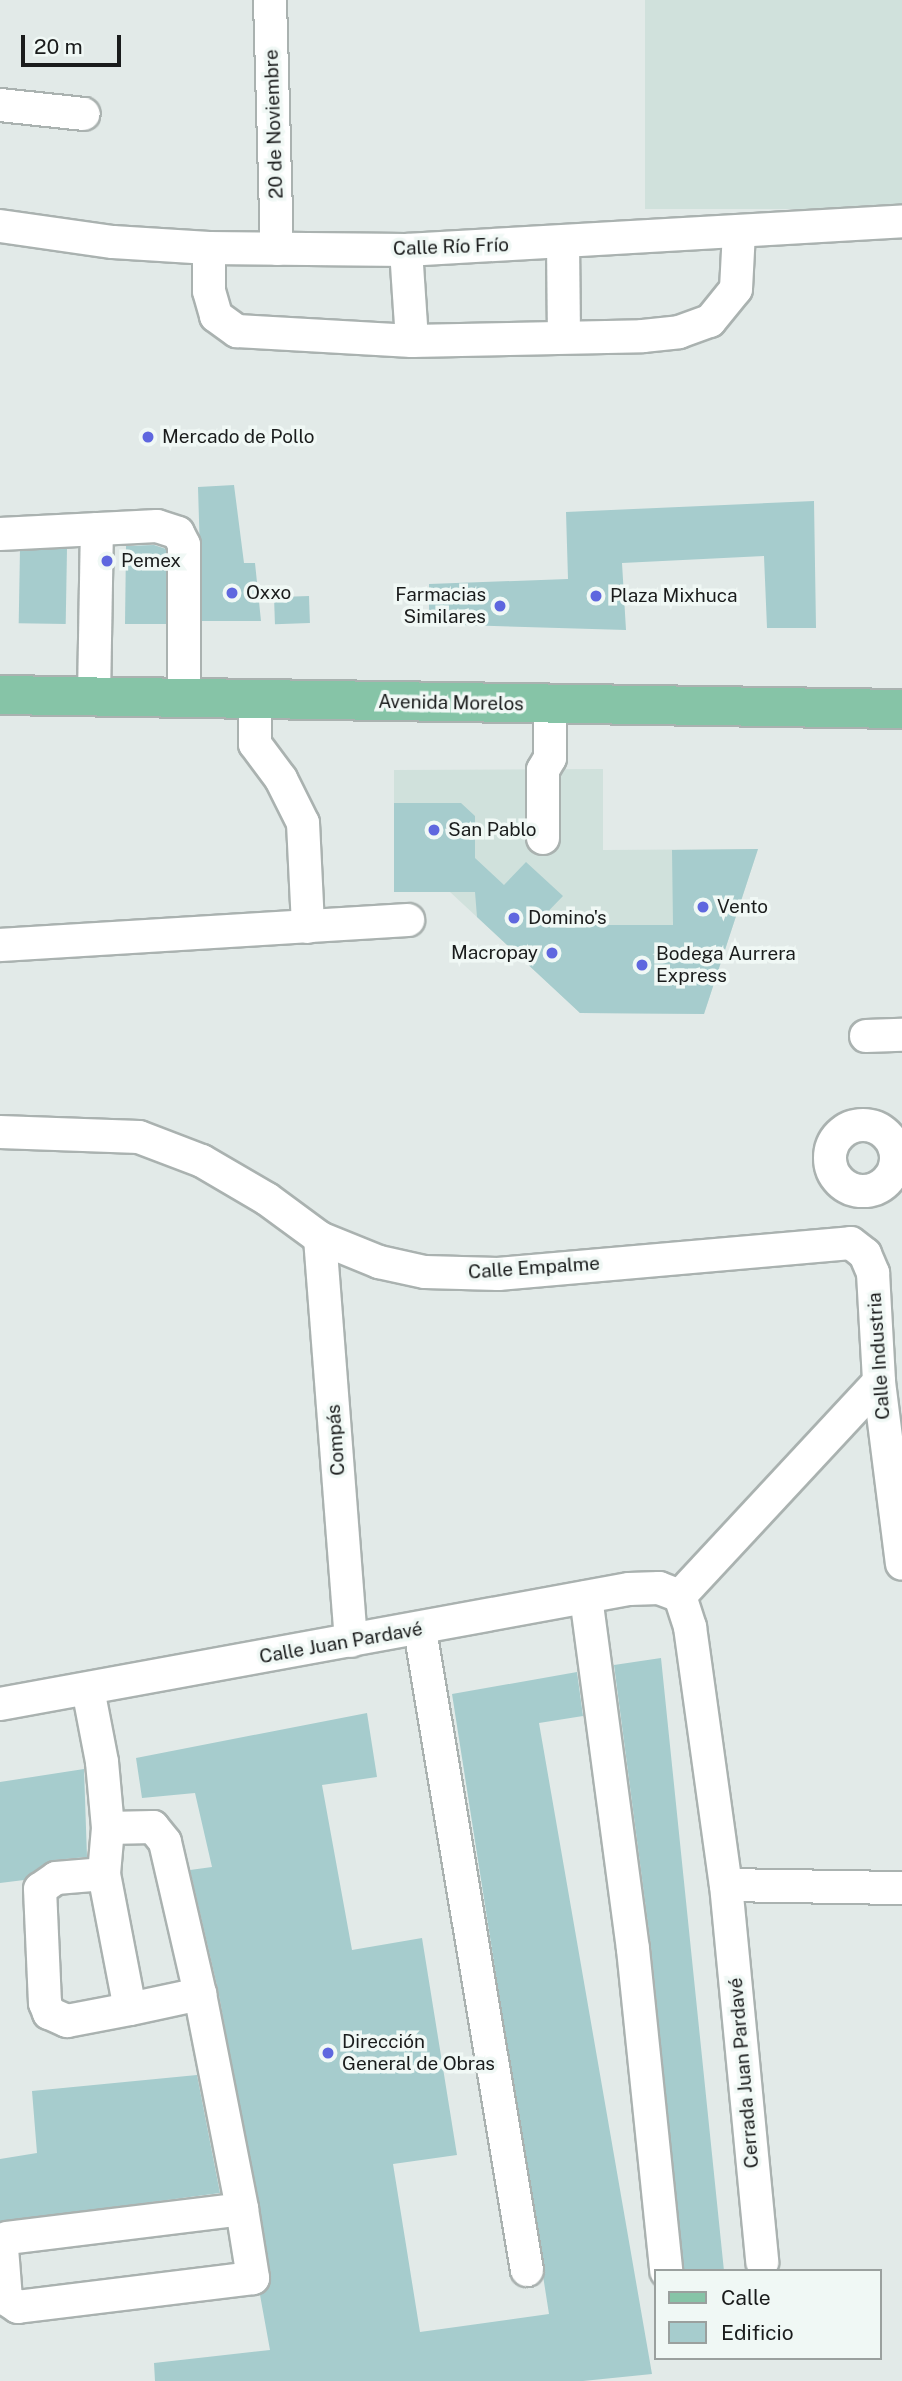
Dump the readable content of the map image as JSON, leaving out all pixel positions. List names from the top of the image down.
{
  "streets": {
    "main road": ["Avenida Morelos"],
    "street": [
      "20 de Noviembre",
      "Calle Río Frío",
      "Calle Empalme",
      "Calle Industria",
      "Compás",
      "Calle Juan Pardavé",
      "Cerrada Juan Pardavé"
    ]
  },
  "crossings": [
    ["20 de Noviembre", "Calle Río Frío"],
    ["Calle Empalme", "Calle Industria"],
    ["Calle Empalme", "Compás"],
    ["Compás", "Calle Juan Pardavé"]
  ],
  "places": [
    "Mercado de Pollo",
    "Pemex",
    "Oxxo",
    "Plaza Mixhuca",
    "Farmacias Similares",
    "San Pablo",
    "Vento",
    "Domino's",
    "Macropay",
    "Bodega Aurrera Express",
    "Dirección General de Obras"
  ],
  "legend": ["Calle", "Edificio"],
  "scale_bar": "20 m"
}
